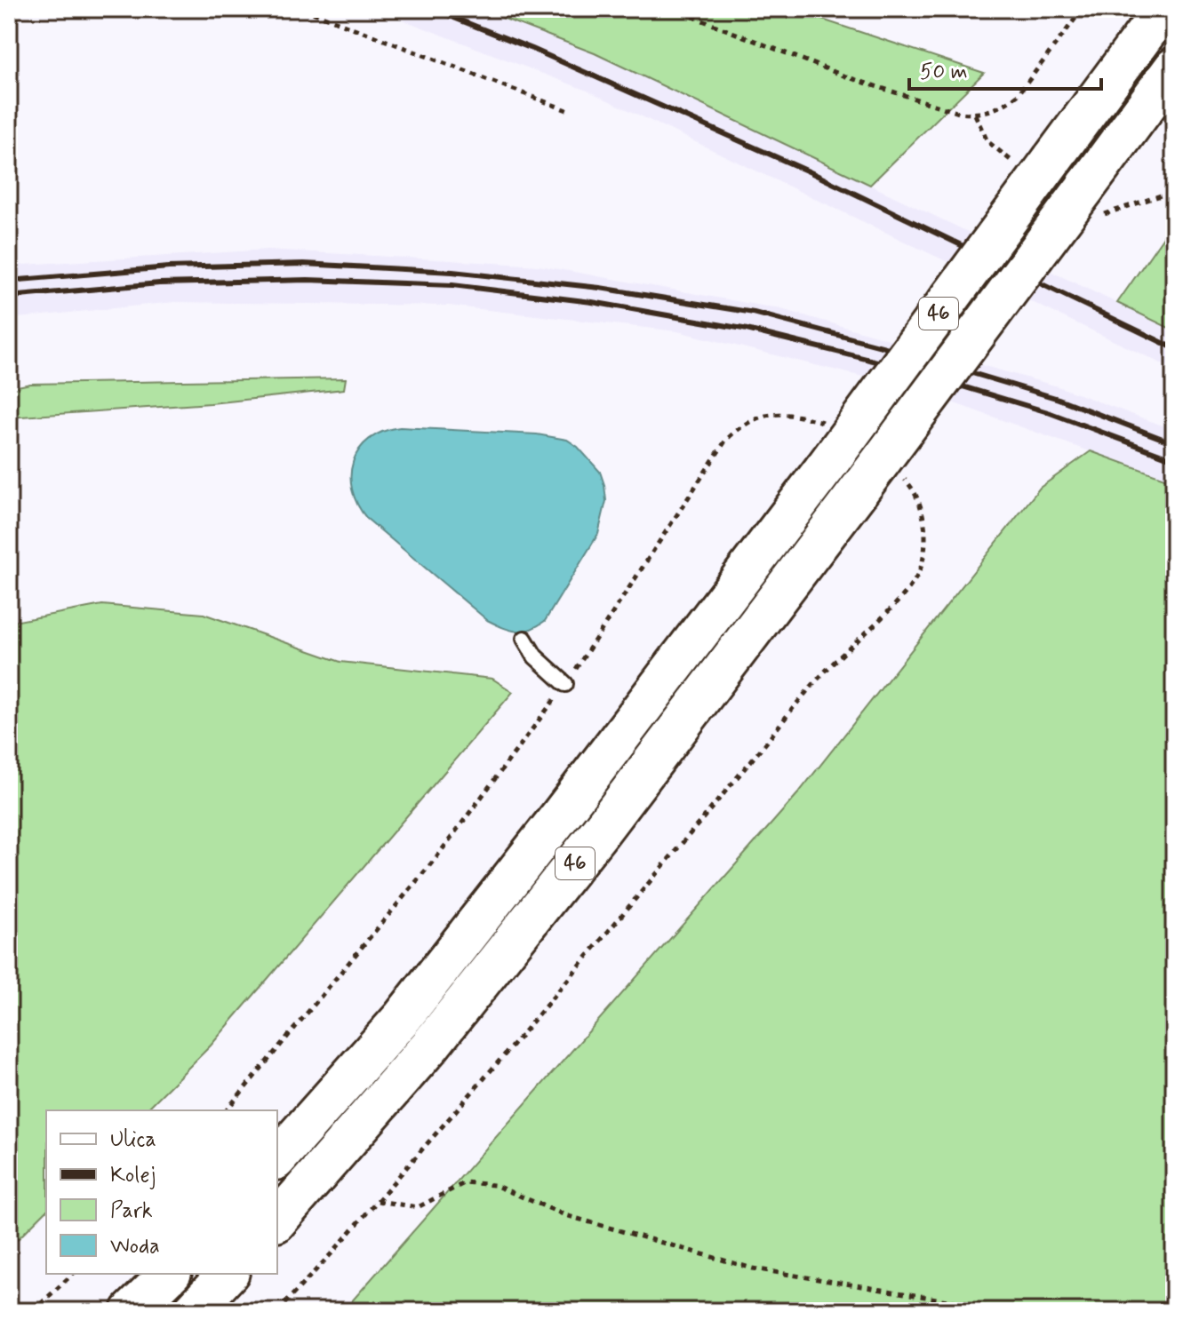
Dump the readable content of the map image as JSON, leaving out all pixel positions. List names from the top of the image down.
{
  "streets": {
    "main road": ["46"]
  },
  "legend": [
    "Ulica",
    "Kolej",
    "Park",
    "Woda"
  ],
  "scale_bar": "50 m"
}
